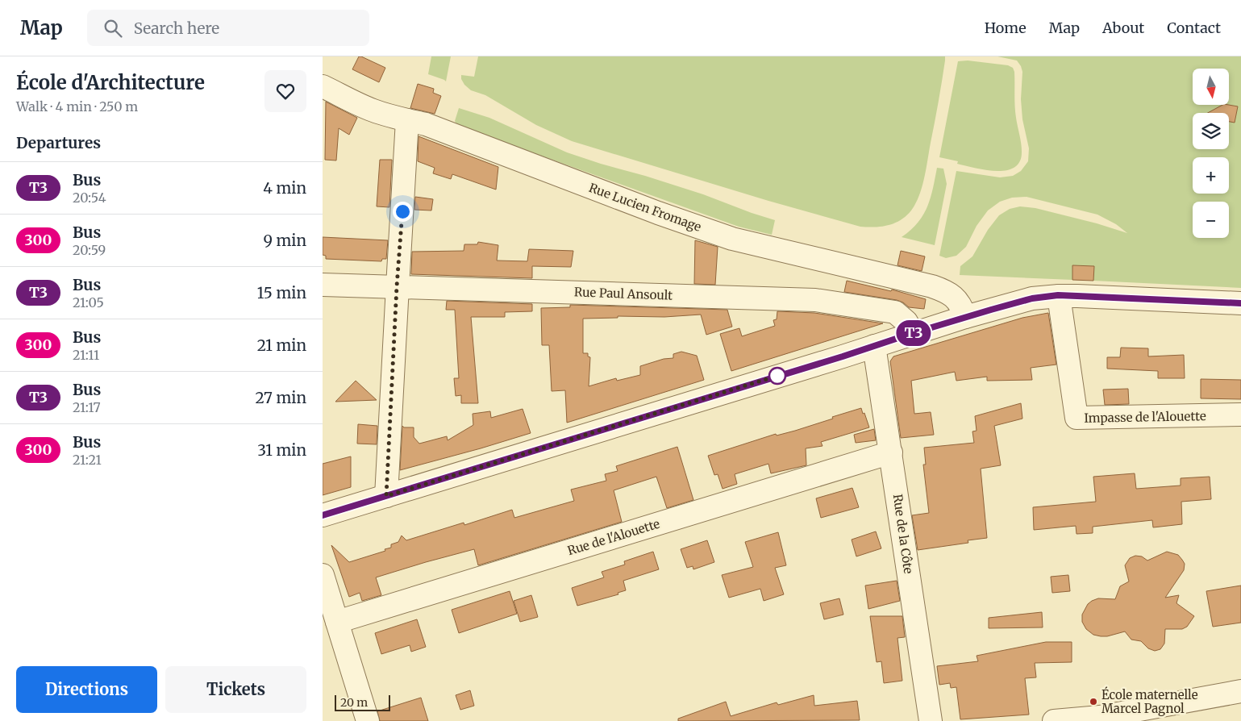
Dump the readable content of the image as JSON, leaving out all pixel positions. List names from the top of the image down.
{
  "streets": {
    "street": [
      "Rue Lucien Fromage",
      "Rue Paul Ansoult",
      "Impasse de l'Alouette",
      "Rue de la Côte",
      "Rue de l'Alouette"
    ]
  },
  "crossings": [
    ["Rue de la Côte", "Rue de l'Alouette"]
  ],
  "places": ["École maternelle Marcel Pagnol"],
  "lines": ["bus line T3"],
  "scale_bar": "20 m",
  "north": "bottom",
  "page": {
    "header": "Map",
    "search": "Search here",
    "nav": [
      "Home",
      "Map",
      "About",
      "Contact"
    ],
    "heading": [
      ["École d'Architecture", "Walk · 4 min · 250 m"],
      "Departures"
    ],
    "on_map": "T3",
    "map_buttons": ["+", "−"],
    "list": [
      {
        "mark": "T3",
        "name": "Bus",
        "note": "20:54",
        "value": "4 min"
      },
      {
        "mark": "300",
        "name": "Bus",
        "note": "20:59",
        "value": "9 min"
      },
      {
        "mark": "T3",
        "name": "Bus",
        "note": "21:05",
        "value": "15 min"
      },
      {
        "mark": "300",
        "name": "Bus",
        "note": "21:11",
        "value": "21 min"
      },
      {
        "mark": "T3",
        "name": "Bus",
        "note": "21:17",
        "value": "27 min"
      },
      {
        "mark": "300",
        "name": "Bus",
        "note": "21:21",
        "value": "31 min"
      }
    ],
    "buttons": ["Directions", "Tickets"],
    "scale": "20 m"
  }
}
